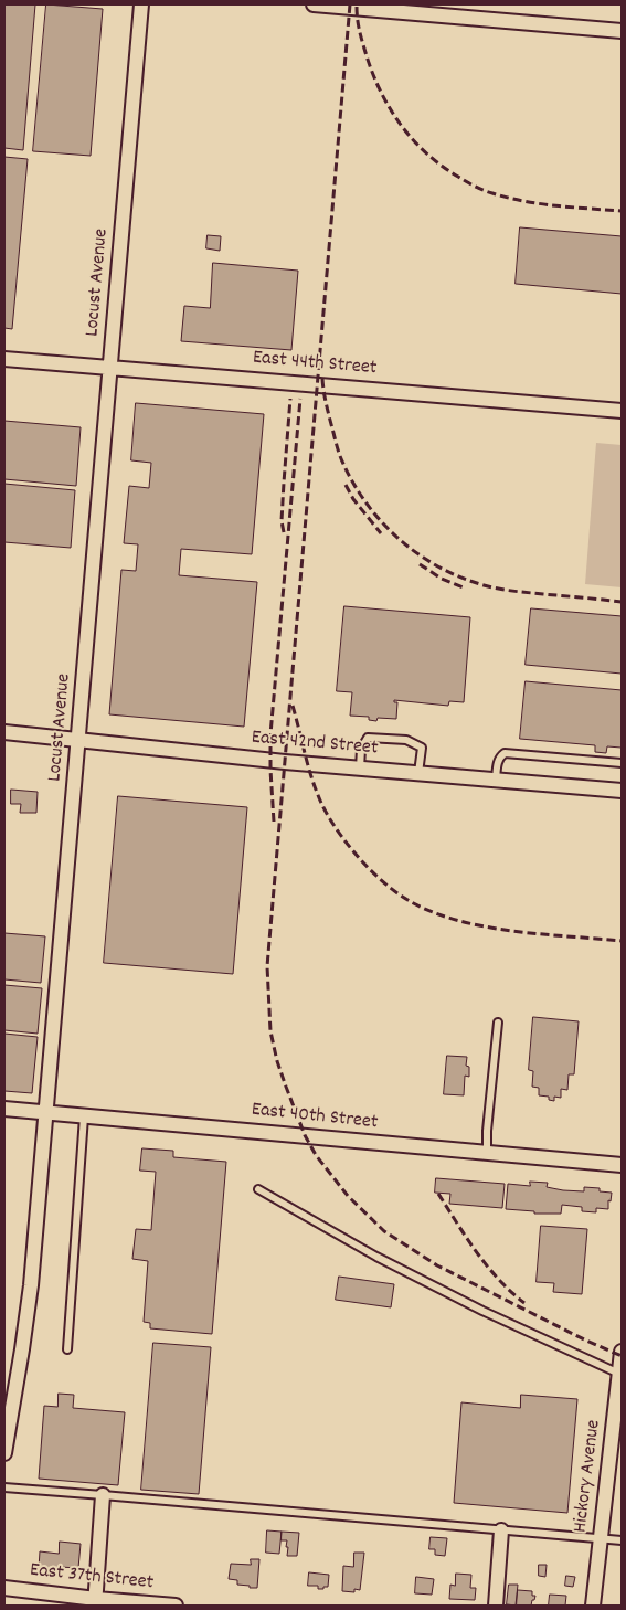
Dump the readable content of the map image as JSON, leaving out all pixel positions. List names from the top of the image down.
{
  "streets": {
    "street": [
      "Locust Avenue",
      "East 44th Street",
      "East 42nd Street",
      "East 40th Street",
      "Hickory Avenue",
      "East 37th Street"
    ]
  },
  "crossings": [
    ["Locust Avenue", "East 44th Street"],
    ["Locust Avenue", "East 42nd Street"],
    ["Locust Avenue", "East 40th Street"]
  ]
}
